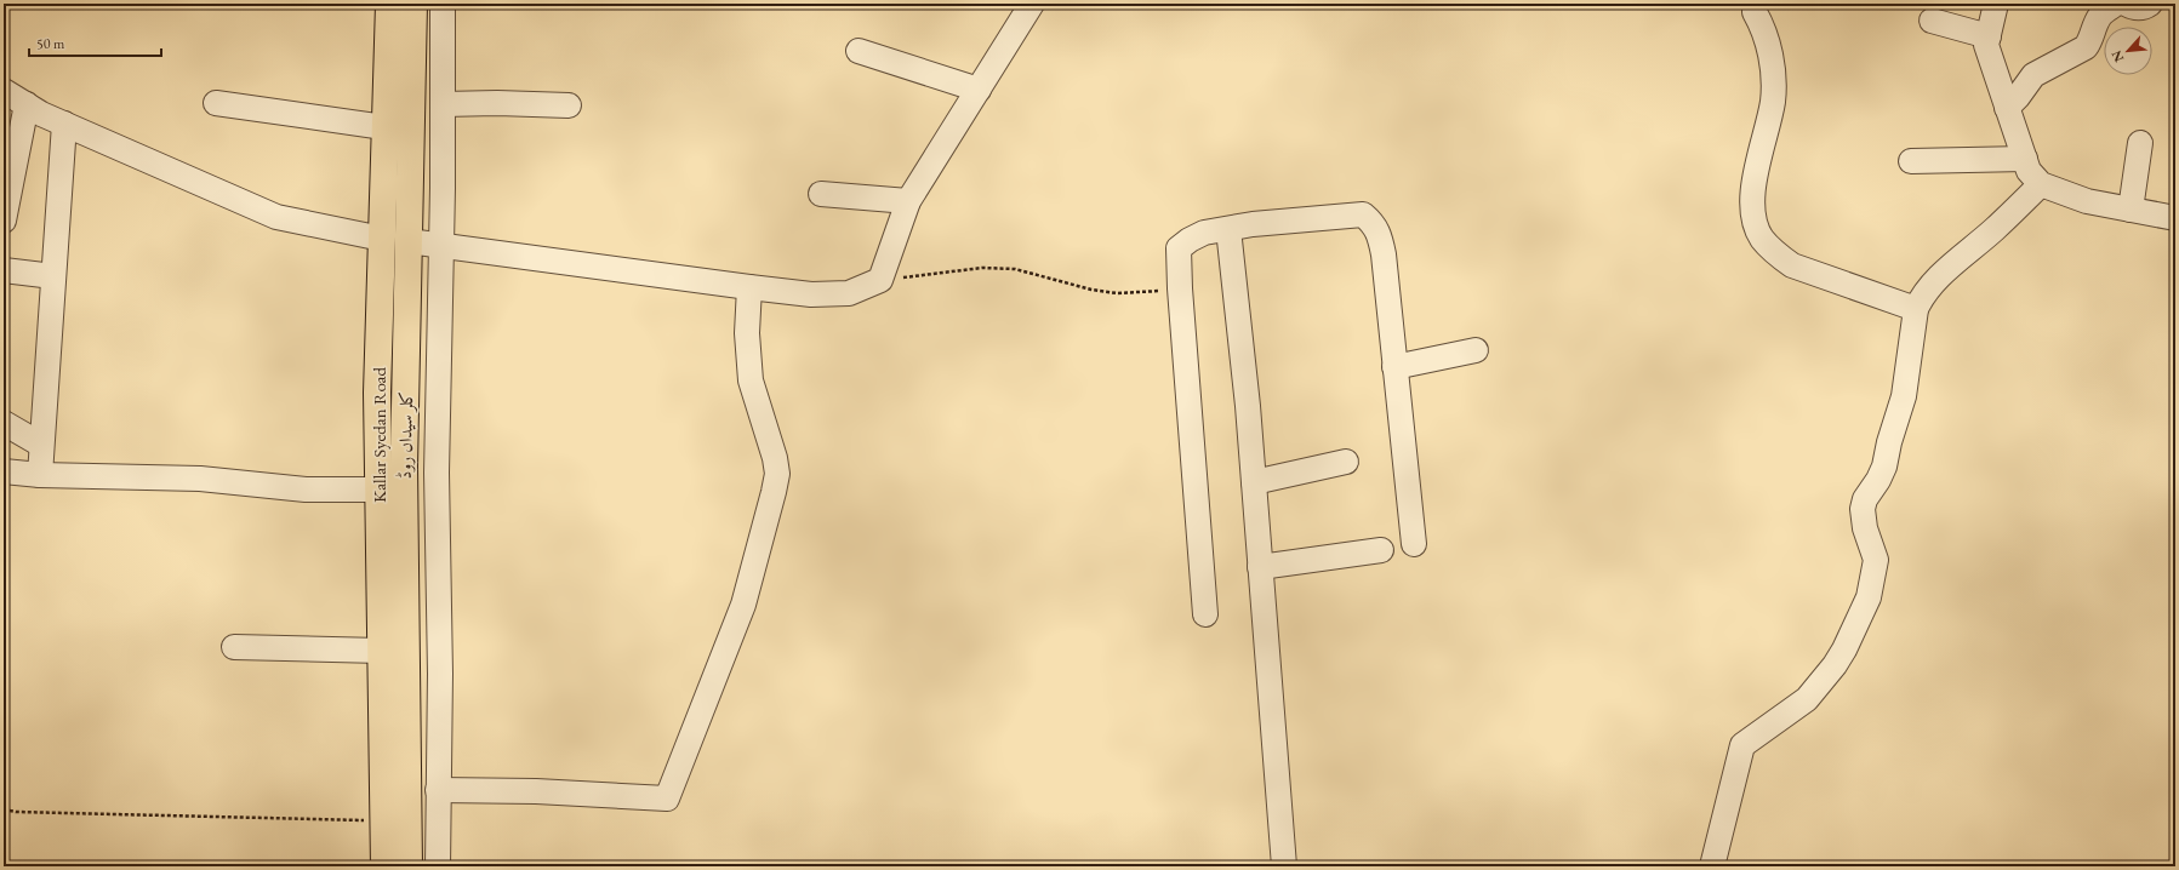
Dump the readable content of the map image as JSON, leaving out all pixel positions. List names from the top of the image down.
{
  "streets": {
    "highway": ["Kallar Syedan Road", "کلر سیداں روڈ"]
  },
  "scale_bar": "50 m",
  "north": "bottom left"
}
